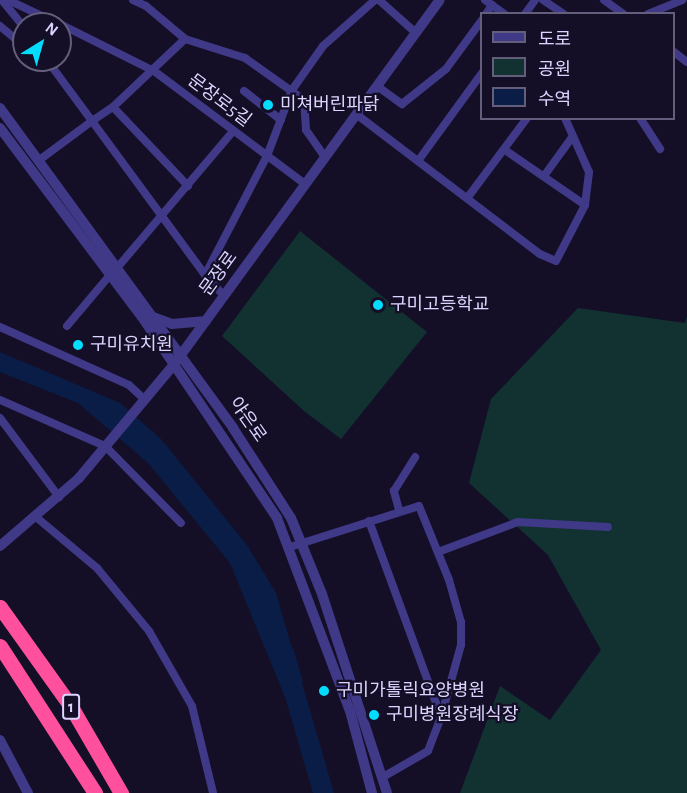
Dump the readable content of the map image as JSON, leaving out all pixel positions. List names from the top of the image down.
{
  "streets": {
    "highway": ["1"],
    "street": ["문장로5길", "문장로", "야은로"]
  },
  "crossings": [
    ["문장로5길", "문장로"],
    ["문장로", "야은로"]
  ],
  "places": [
    "미쳐버린파닭",
    "구미고등학교",
    "구미유치원",
    "구미가톨릭요양병원",
    "구미병원장례식장"
  ],
  "legend": ["도로", "공원", "수역"],
  "north": "top right"
}
